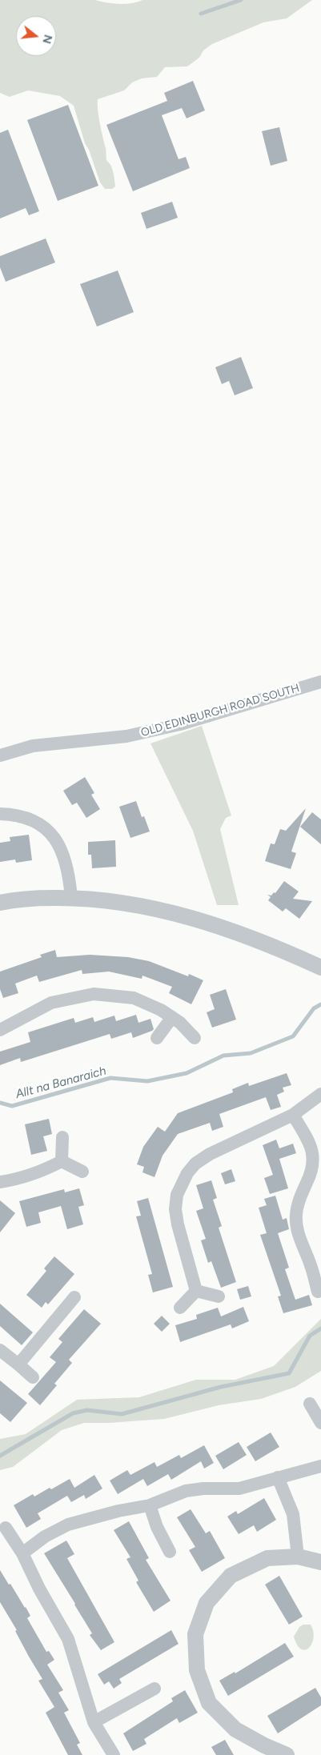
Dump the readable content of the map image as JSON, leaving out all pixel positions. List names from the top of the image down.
{
  "streets": {
    "street": ["OLD EDINBURGH ROAD SOUTH"]
  },
  "water": ["Allt na Banaraich"],
  "north": "right"
}
